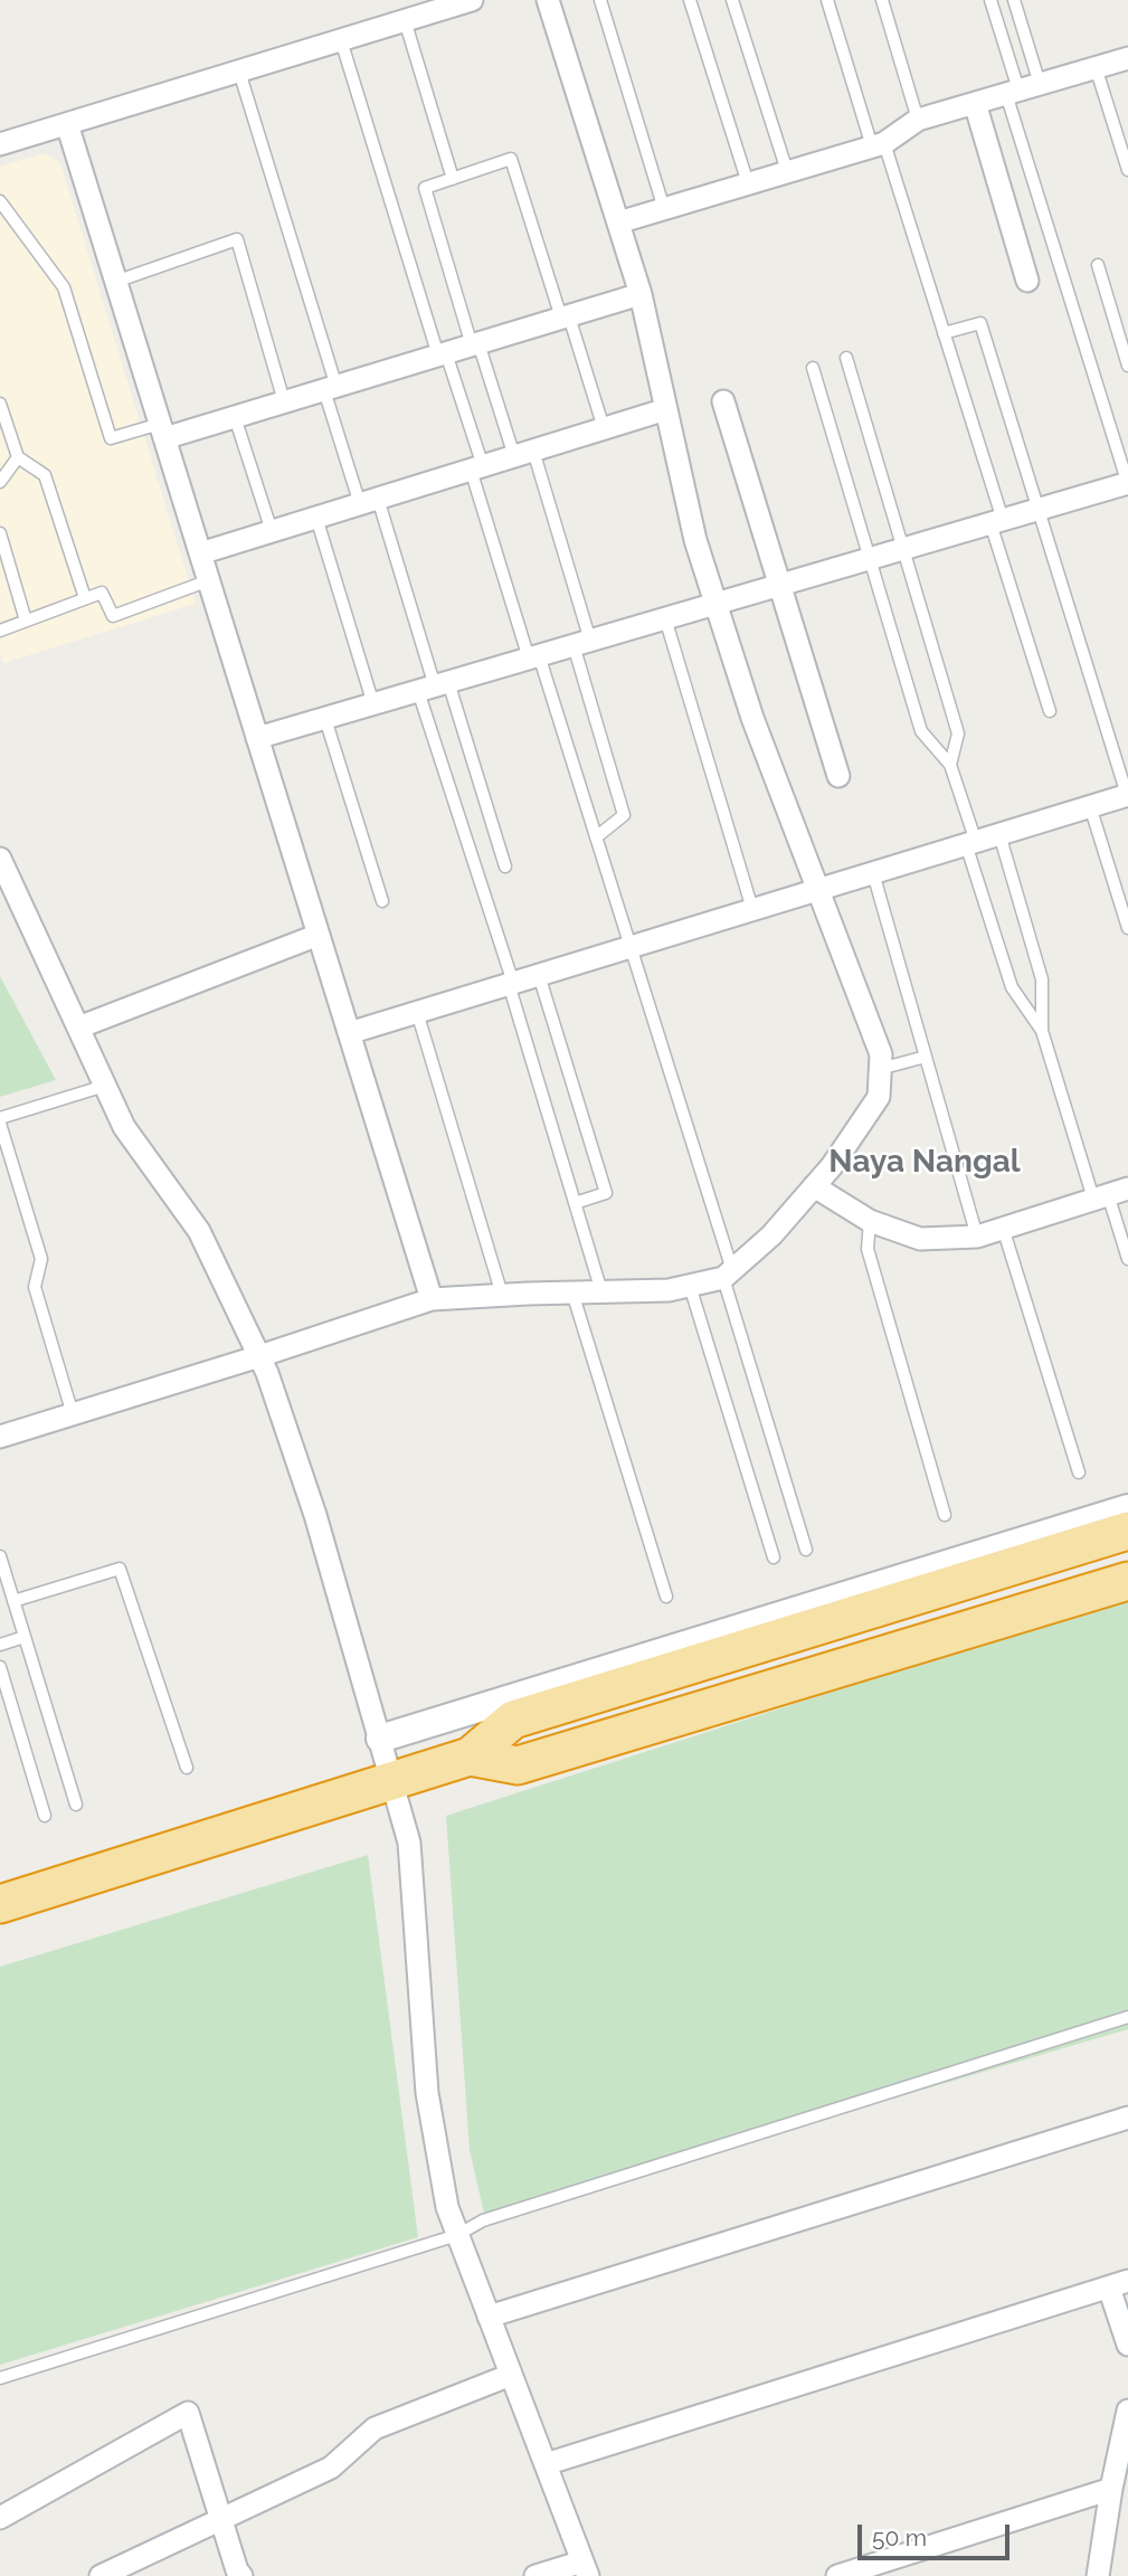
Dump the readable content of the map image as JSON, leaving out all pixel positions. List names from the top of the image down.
{
  "districts": ["Naya Nangal"],
  "scale_bar": "50 m"
}
